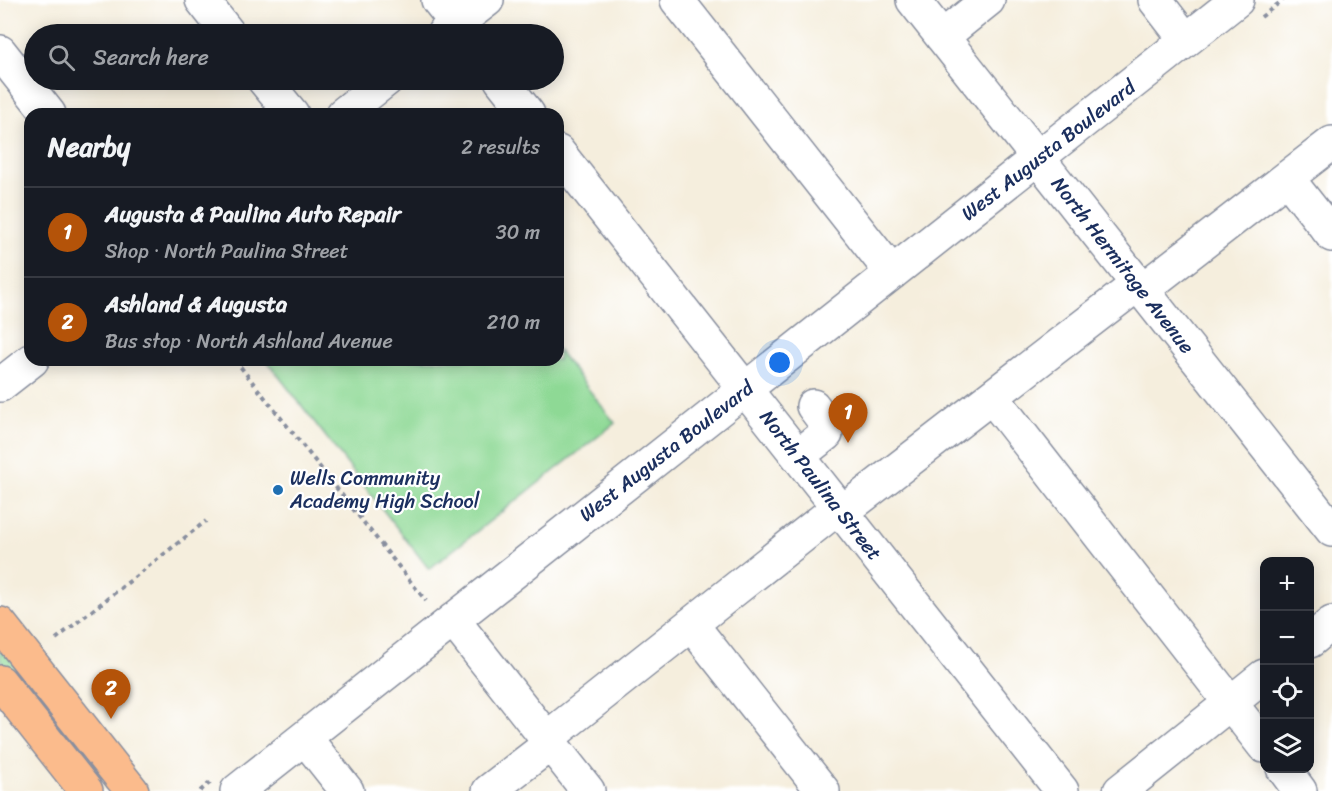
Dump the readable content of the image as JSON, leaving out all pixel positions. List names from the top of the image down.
{
  "streets": {
    "street": ["West Augusta Boulevard", "North Hermitage Avenue", "North Paulina Street"]
  },
  "crossings": [
    ["West Augusta Boulevard", "North Hermitage Avenue"],
    ["West Augusta Boulevard", "North Paulina Street"]
  ],
  "places": ["Wells Community Academy High School"],
  "page": {
    "search": "Search here",
    "heading": ["Nearby", "2 results"],
    "list": [
      {
        "mark": "1",
        "name": "Augusta & Paulina Auto Repair",
        "note": "Shop · North Paulina Street",
        "value": "30 m"
      },
      {
        "mark": "2",
        "name": "Ashland & Augusta",
        "note": "Bus stop · North Ashland Avenue",
        "value": "210 m"
      }
    ],
    "pins": ["1", "2"],
    "map_buttons": ["+", "−"]
  }
}
